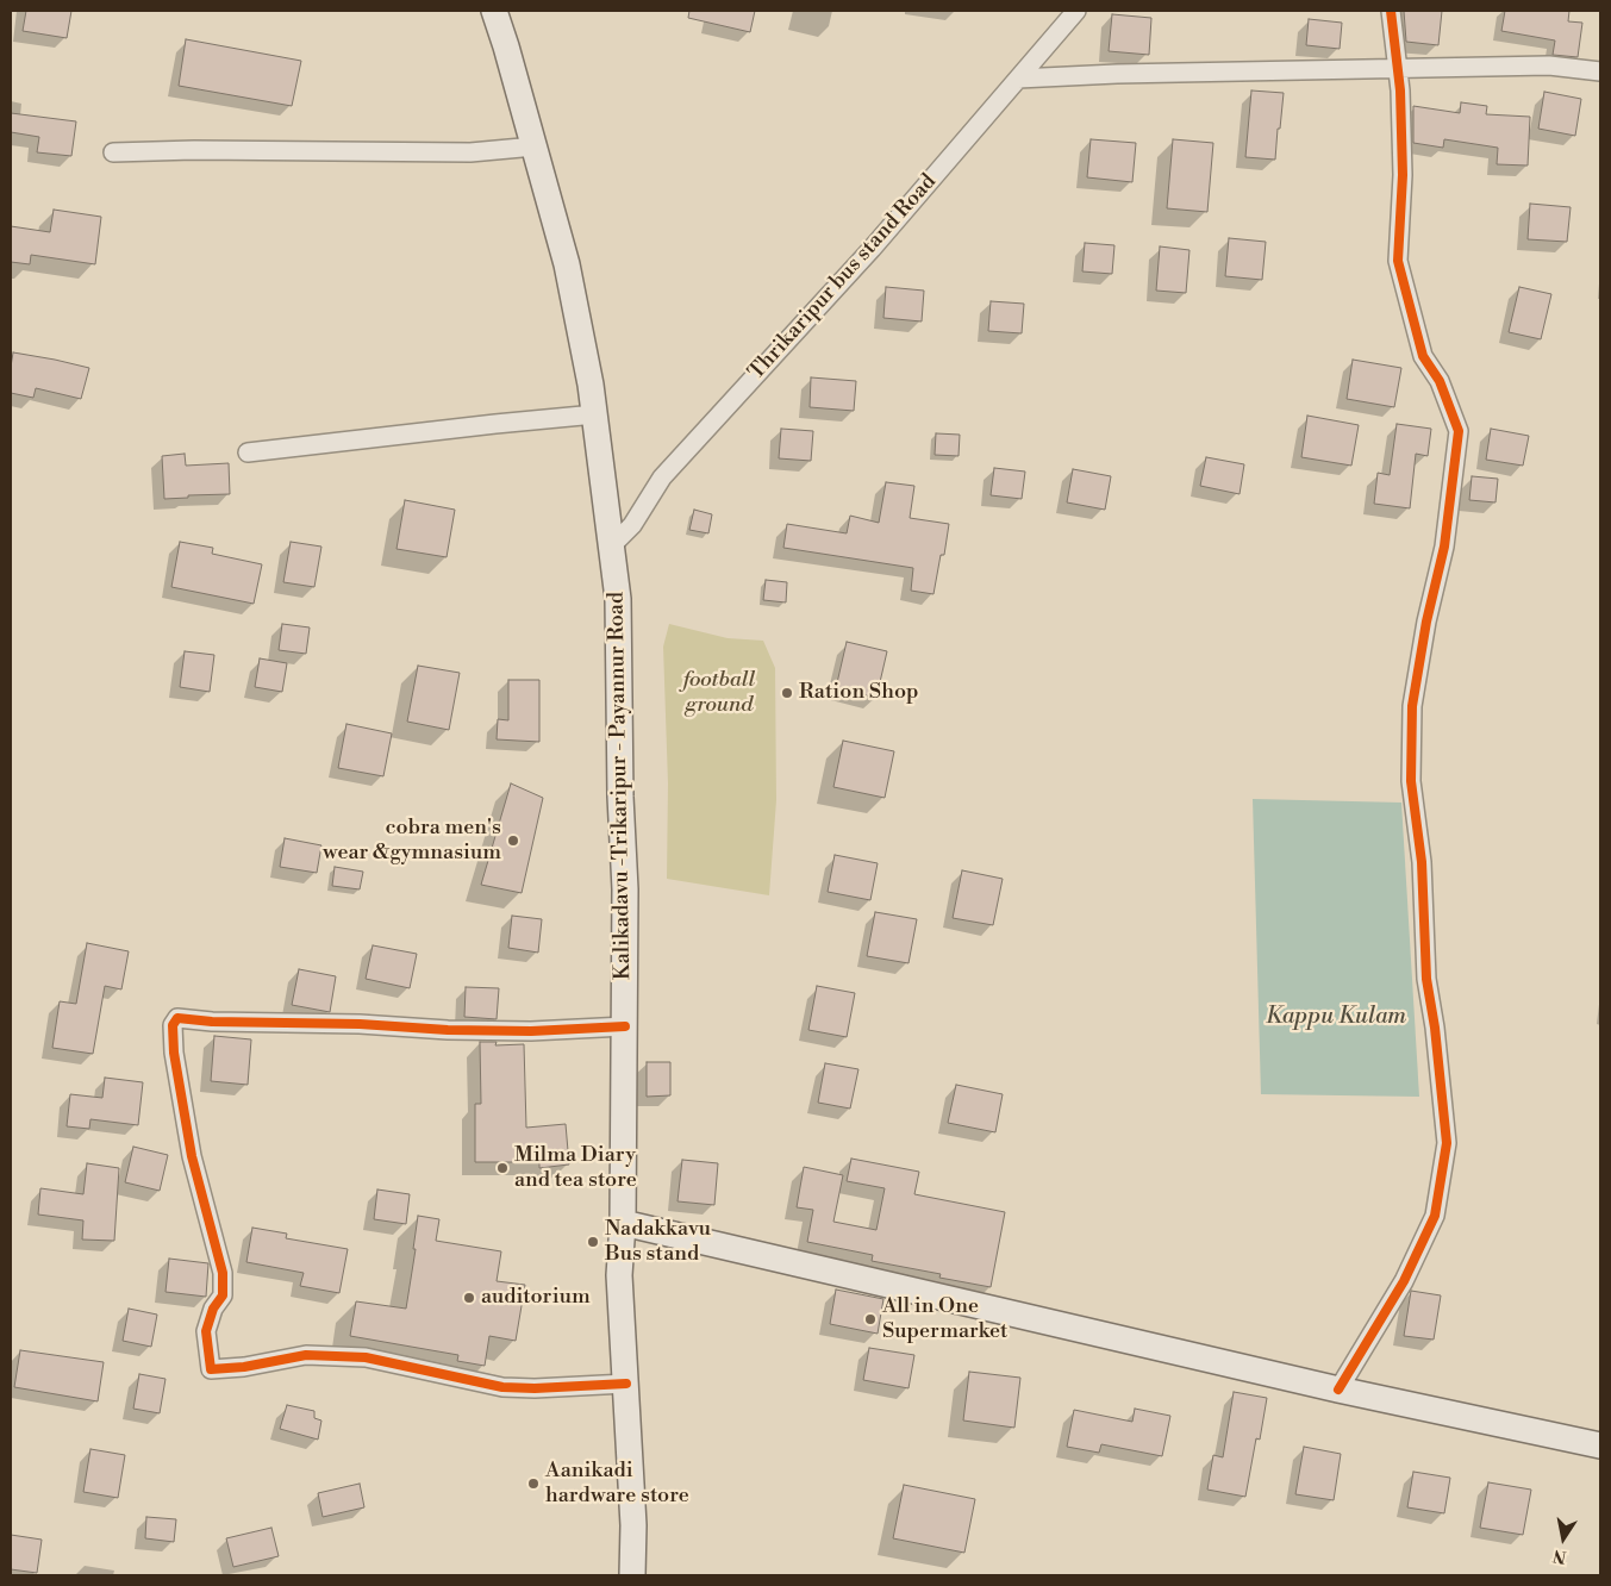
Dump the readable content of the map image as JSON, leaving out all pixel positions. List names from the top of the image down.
{
  "streets": {
    "main road": ["Kalikadavu -Trikaripur - Payannur Road"],
    "street": ["Thrikaripur bus stand Road"]
  },
  "crossings": [
    ["Thrikaripur bus stand Road", "Kalikadavu -Trikaripur - Payannur Road"]
  ],
  "water": ["Kappu Kulam"],
  "parks": ["football ground"],
  "places": [
    "Ration Shop",
    "cobra men's wear &gymnasium",
    "Milma Diary and tea store",
    "Nadakkavu Bus stand",
    "auditorium",
    "All in One Supermarket",
    "Aanikadi hardware store"
  ],
  "north": "bottom"
}
